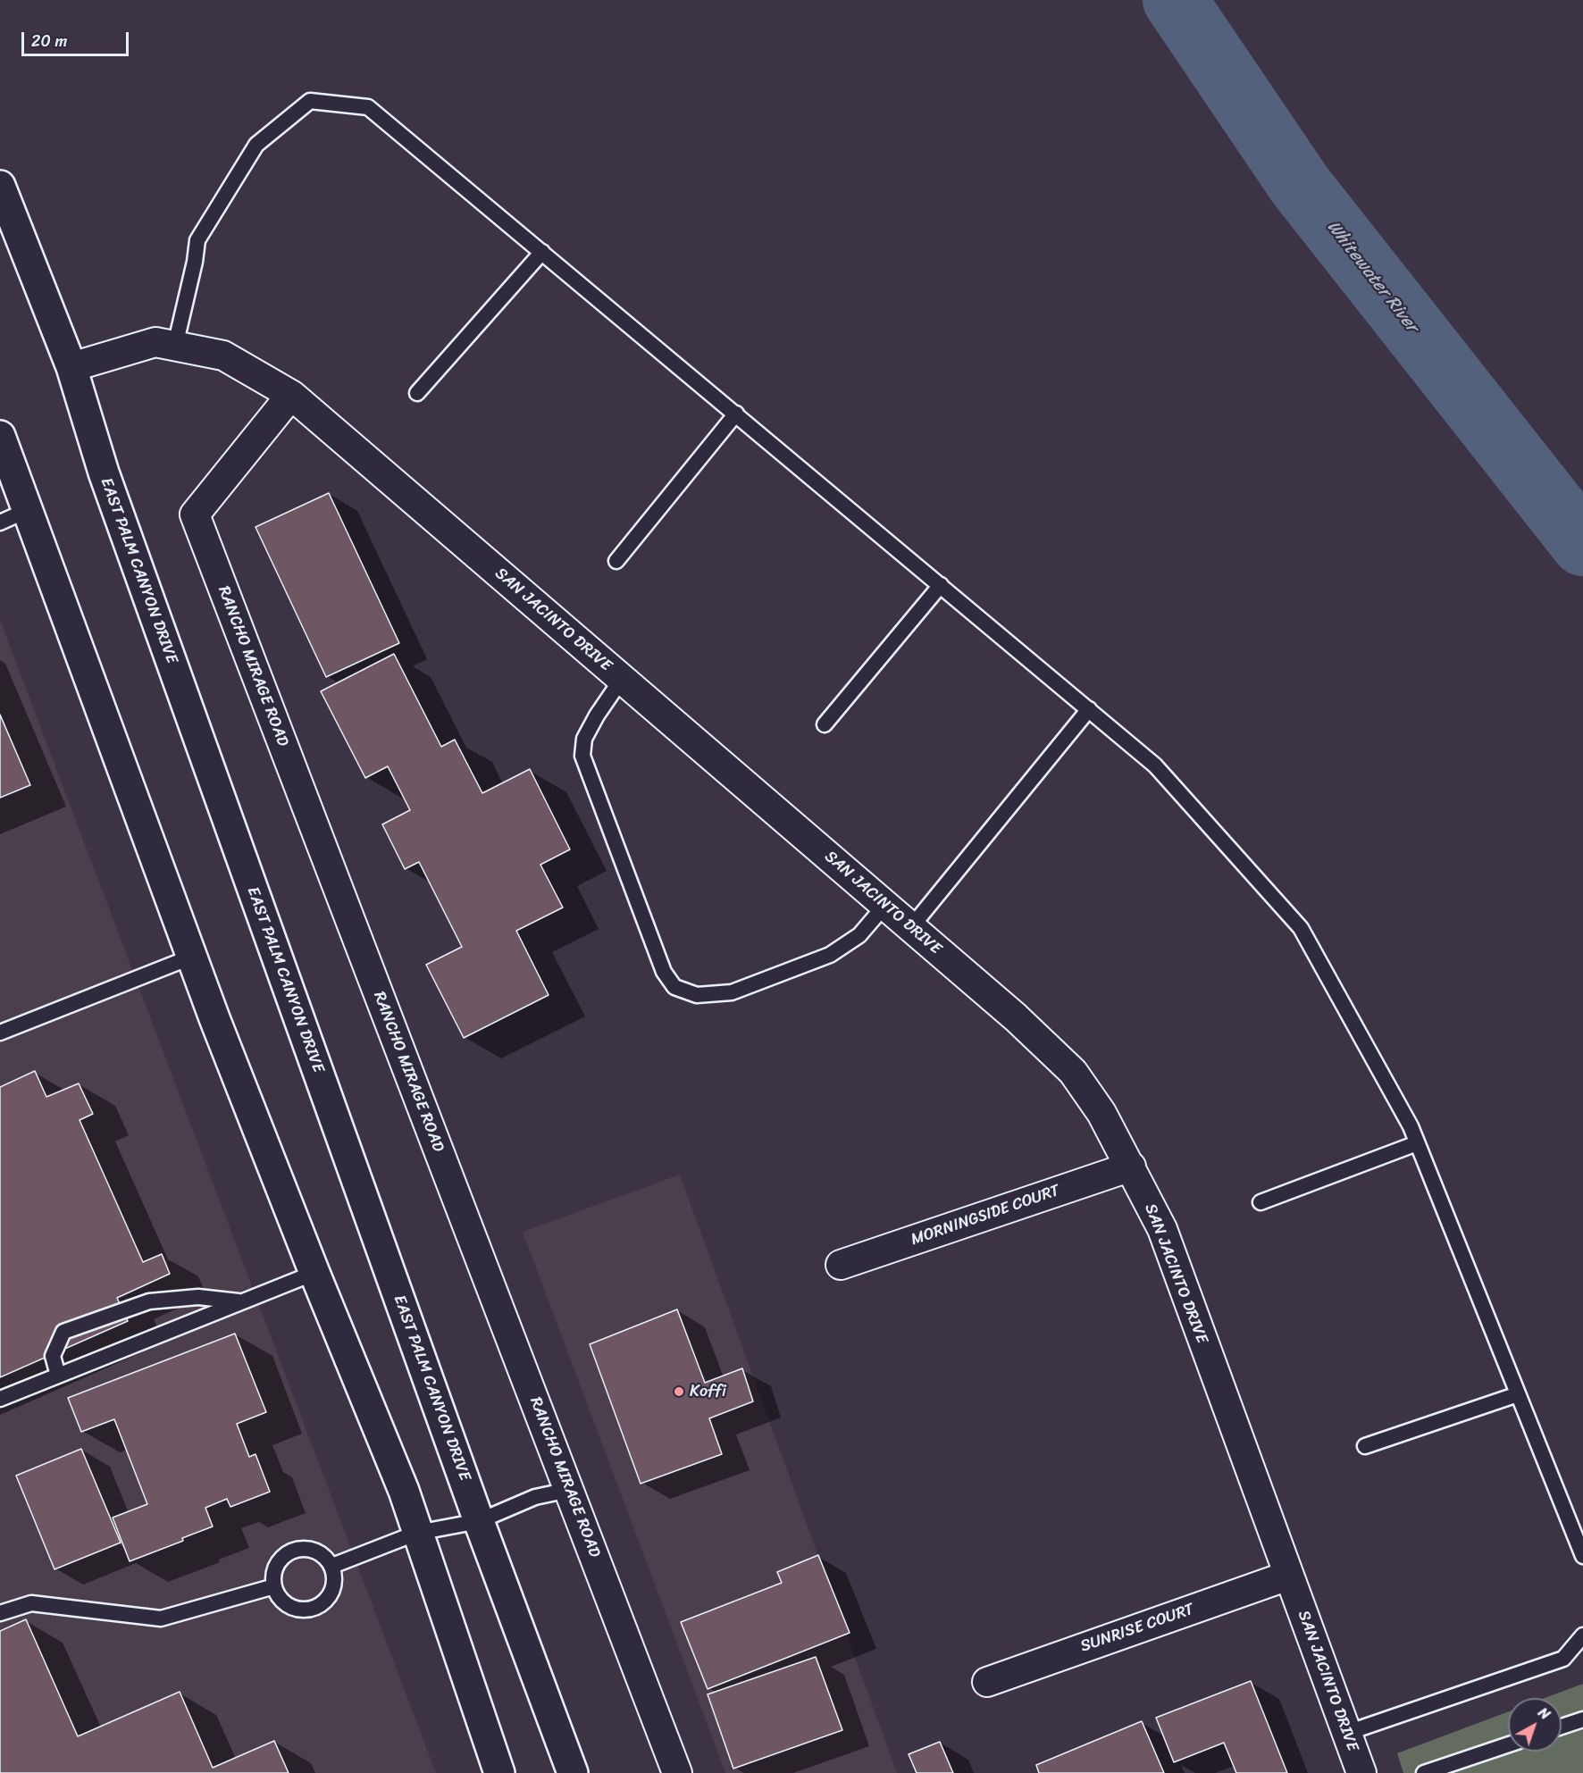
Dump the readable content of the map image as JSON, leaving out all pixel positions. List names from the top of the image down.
{
  "streets": {
    "main road": ["EAST PALM CANYON DRIVE"],
    "street": [
      "SAN JACINTO DRIVE",
      "RANCHO MIRAGE ROAD",
      "MORNINGSIDE COURT",
      "SUNRISE COURT"
    ]
  },
  "crossings": [
    ["EAST PALM CANYON DRIVE", "SAN JACINTO DRIVE"],
    ["SAN JACINTO DRIVE", "RANCHO MIRAGE ROAD"],
    ["SAN JACINTO DRIVE", "MORNINGSIDE COURT"],
    ["SAN JACINTO DRIVE", "SUNRISE COURT"]
  ],
  "water": ["Whitewater River"],
  "places": ["Koffi"],
  "scale_bar": "20 m",
  "north": "top right"
}
